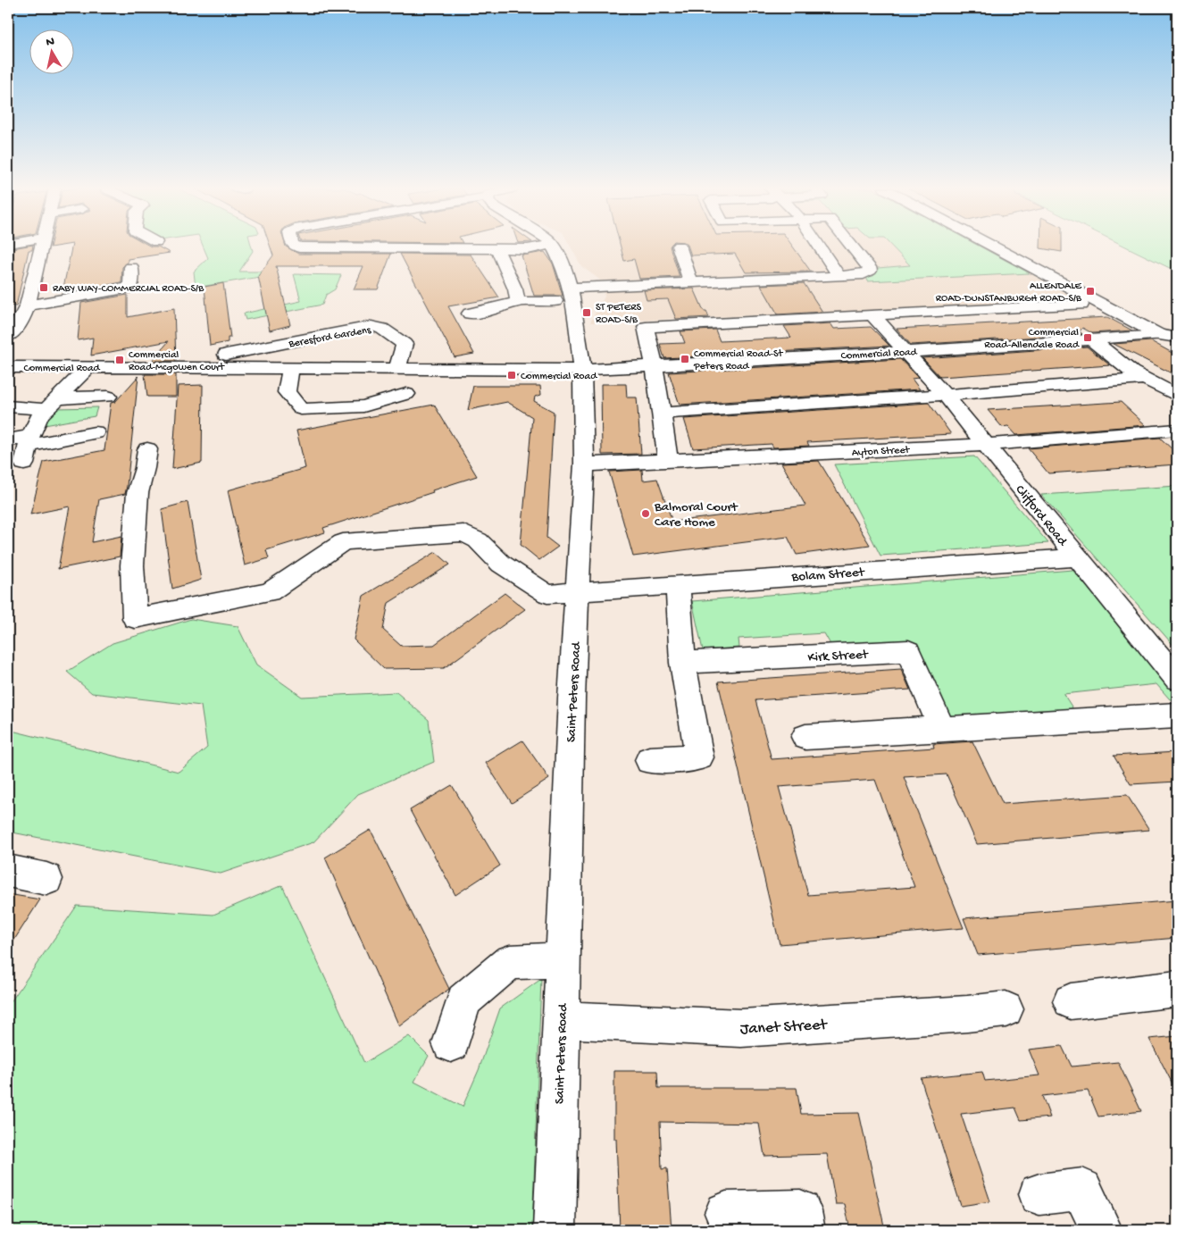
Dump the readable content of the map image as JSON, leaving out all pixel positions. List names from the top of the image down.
{
  "streets": {
    "street": [
      "Beresford Gardens",
      "Commercial Road",
      "Ayton Street",
      "Clifford Road",
      "Bolam Street",
      "Kirk Street",
      "Saint Peters Road",
      "Janet Street"
    ]
  },
  "crossings": [
    ["Beresford Gardens", "Commercial Road"],
    ["Commercial Road", "Clifford Road"],
    ["Commercial Road", "Saint Peters Road"],
    ["Ayton Street", "Clifford Road"],
    ["Ayton Street", "Saint Peters Road"],
    ["Clifford Road", "Bolam Street"],
    ["Bolam Street", "Saint Peters Road"],
    ["Saint Peters Road", "Janet Street"]
  ],
  "places": {
    "transit": [
      "RABY WAY-COMMERCIAL ROAD-S/B",
      "ALLENDALE ROAD-DUNSTANBURGH ROAD-S/B",
      "ST PETERS ROAD-S/B",
      "Commercial Road-Allendale Road",
      "Commercial Road-St Peters Road",
      "Commercial Road-Mcgowen Court",
      "Commercial Road"
    ],
    "other": ["Balmoral Court Care Home"]
  },
  "north": "top"
}
